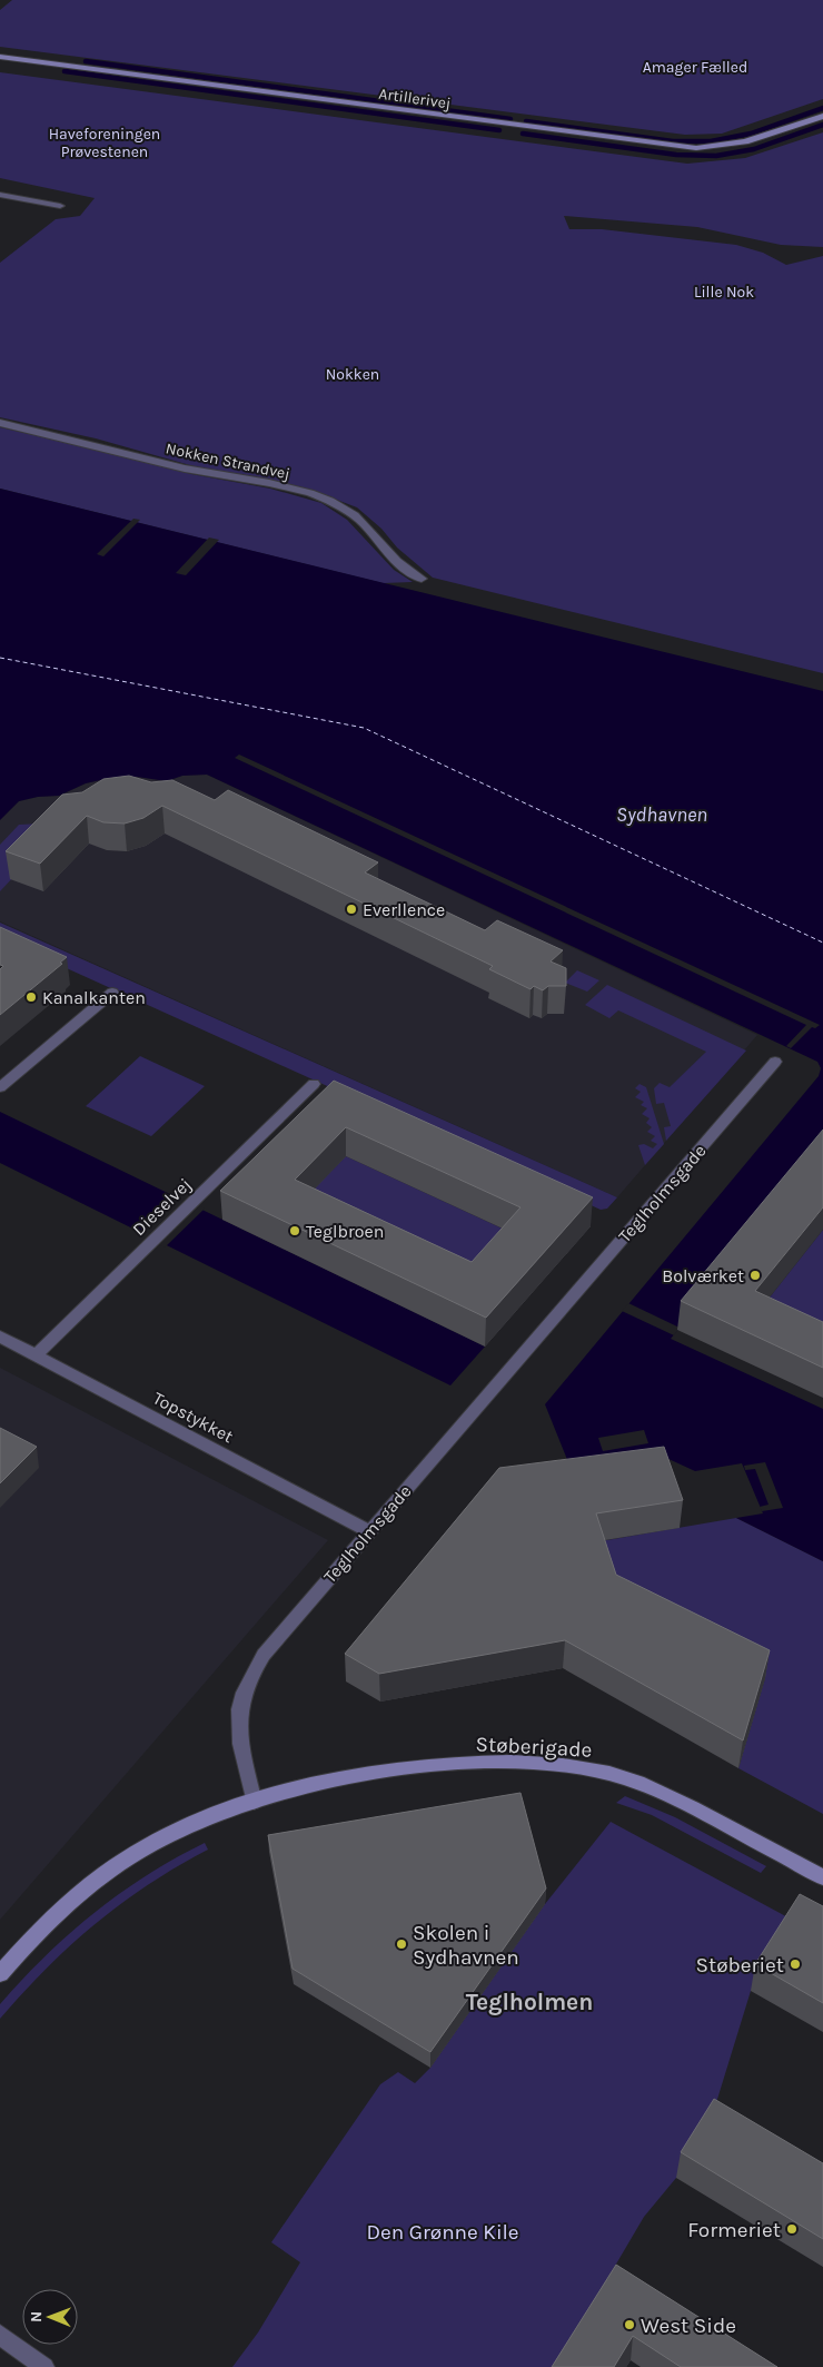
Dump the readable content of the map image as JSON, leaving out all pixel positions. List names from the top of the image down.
{
  "streets": {
    "street": [
      "Artillerivej",
      "Nokken Strandvej",
      "Teglholmsgade",
      "Dieselvej",
      "Topstykket",
      "Støberigade"
    ]
  },
  "crossings": [
    ["Teglholmsgade", "Topstykket"],
    ["Teglholmsgade", "Støberigade"],
    ["Dieselvej", "Topstykket"]
  ],
  "districts": ["Teglholmen"],
  "water": ["Sydhavnen"],
  "parks": [
    "Amager Fælled",
    "Haveforeningen Prøvestenen",
    "Lille Nok",
    "Nokken",
    "Den Grønne Kile"
  ],
  "places": [
    "Everllence",
    "Kanalkanten",
    "Teglbroen",
    "Bolværket",
    "Skolen i Sydhavnen",
    "Støberiet",
    "Formeriet",
    "West Side"
  ],
  "north": "left"
}
